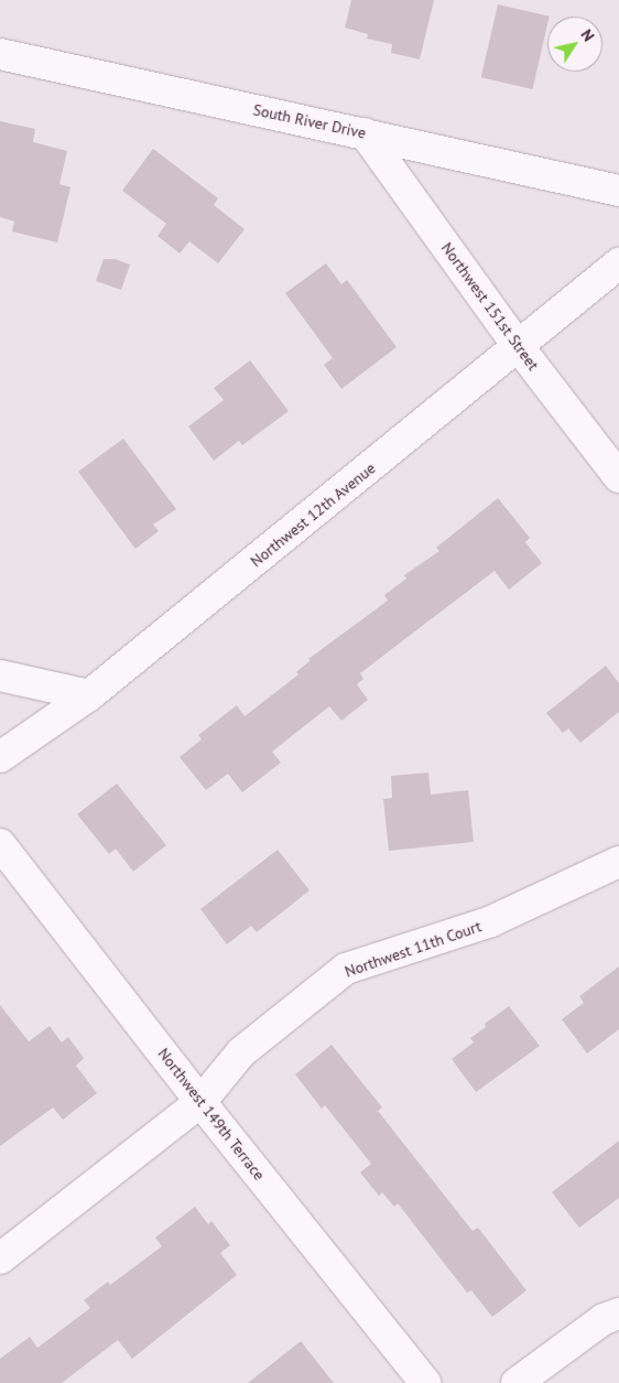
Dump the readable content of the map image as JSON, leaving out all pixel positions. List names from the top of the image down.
{
  "streets": {
    "street": [
      "South River Drive",
      "Northwest 151st Street",
      "Northwest 12th Avenue",
      "Northwest 11th Court",
      "Northwest 149th Terrace"
    ]
  },
  "crossings": [
    ["South River Drive", "Northwest 151st Street"],
    ["Northwest 151st Street", "Northwest 12th Avenue"],
    ["Northwest 11th Court", "Northwest 149th Terrace"]
  ],
  "north": "top right"
}
